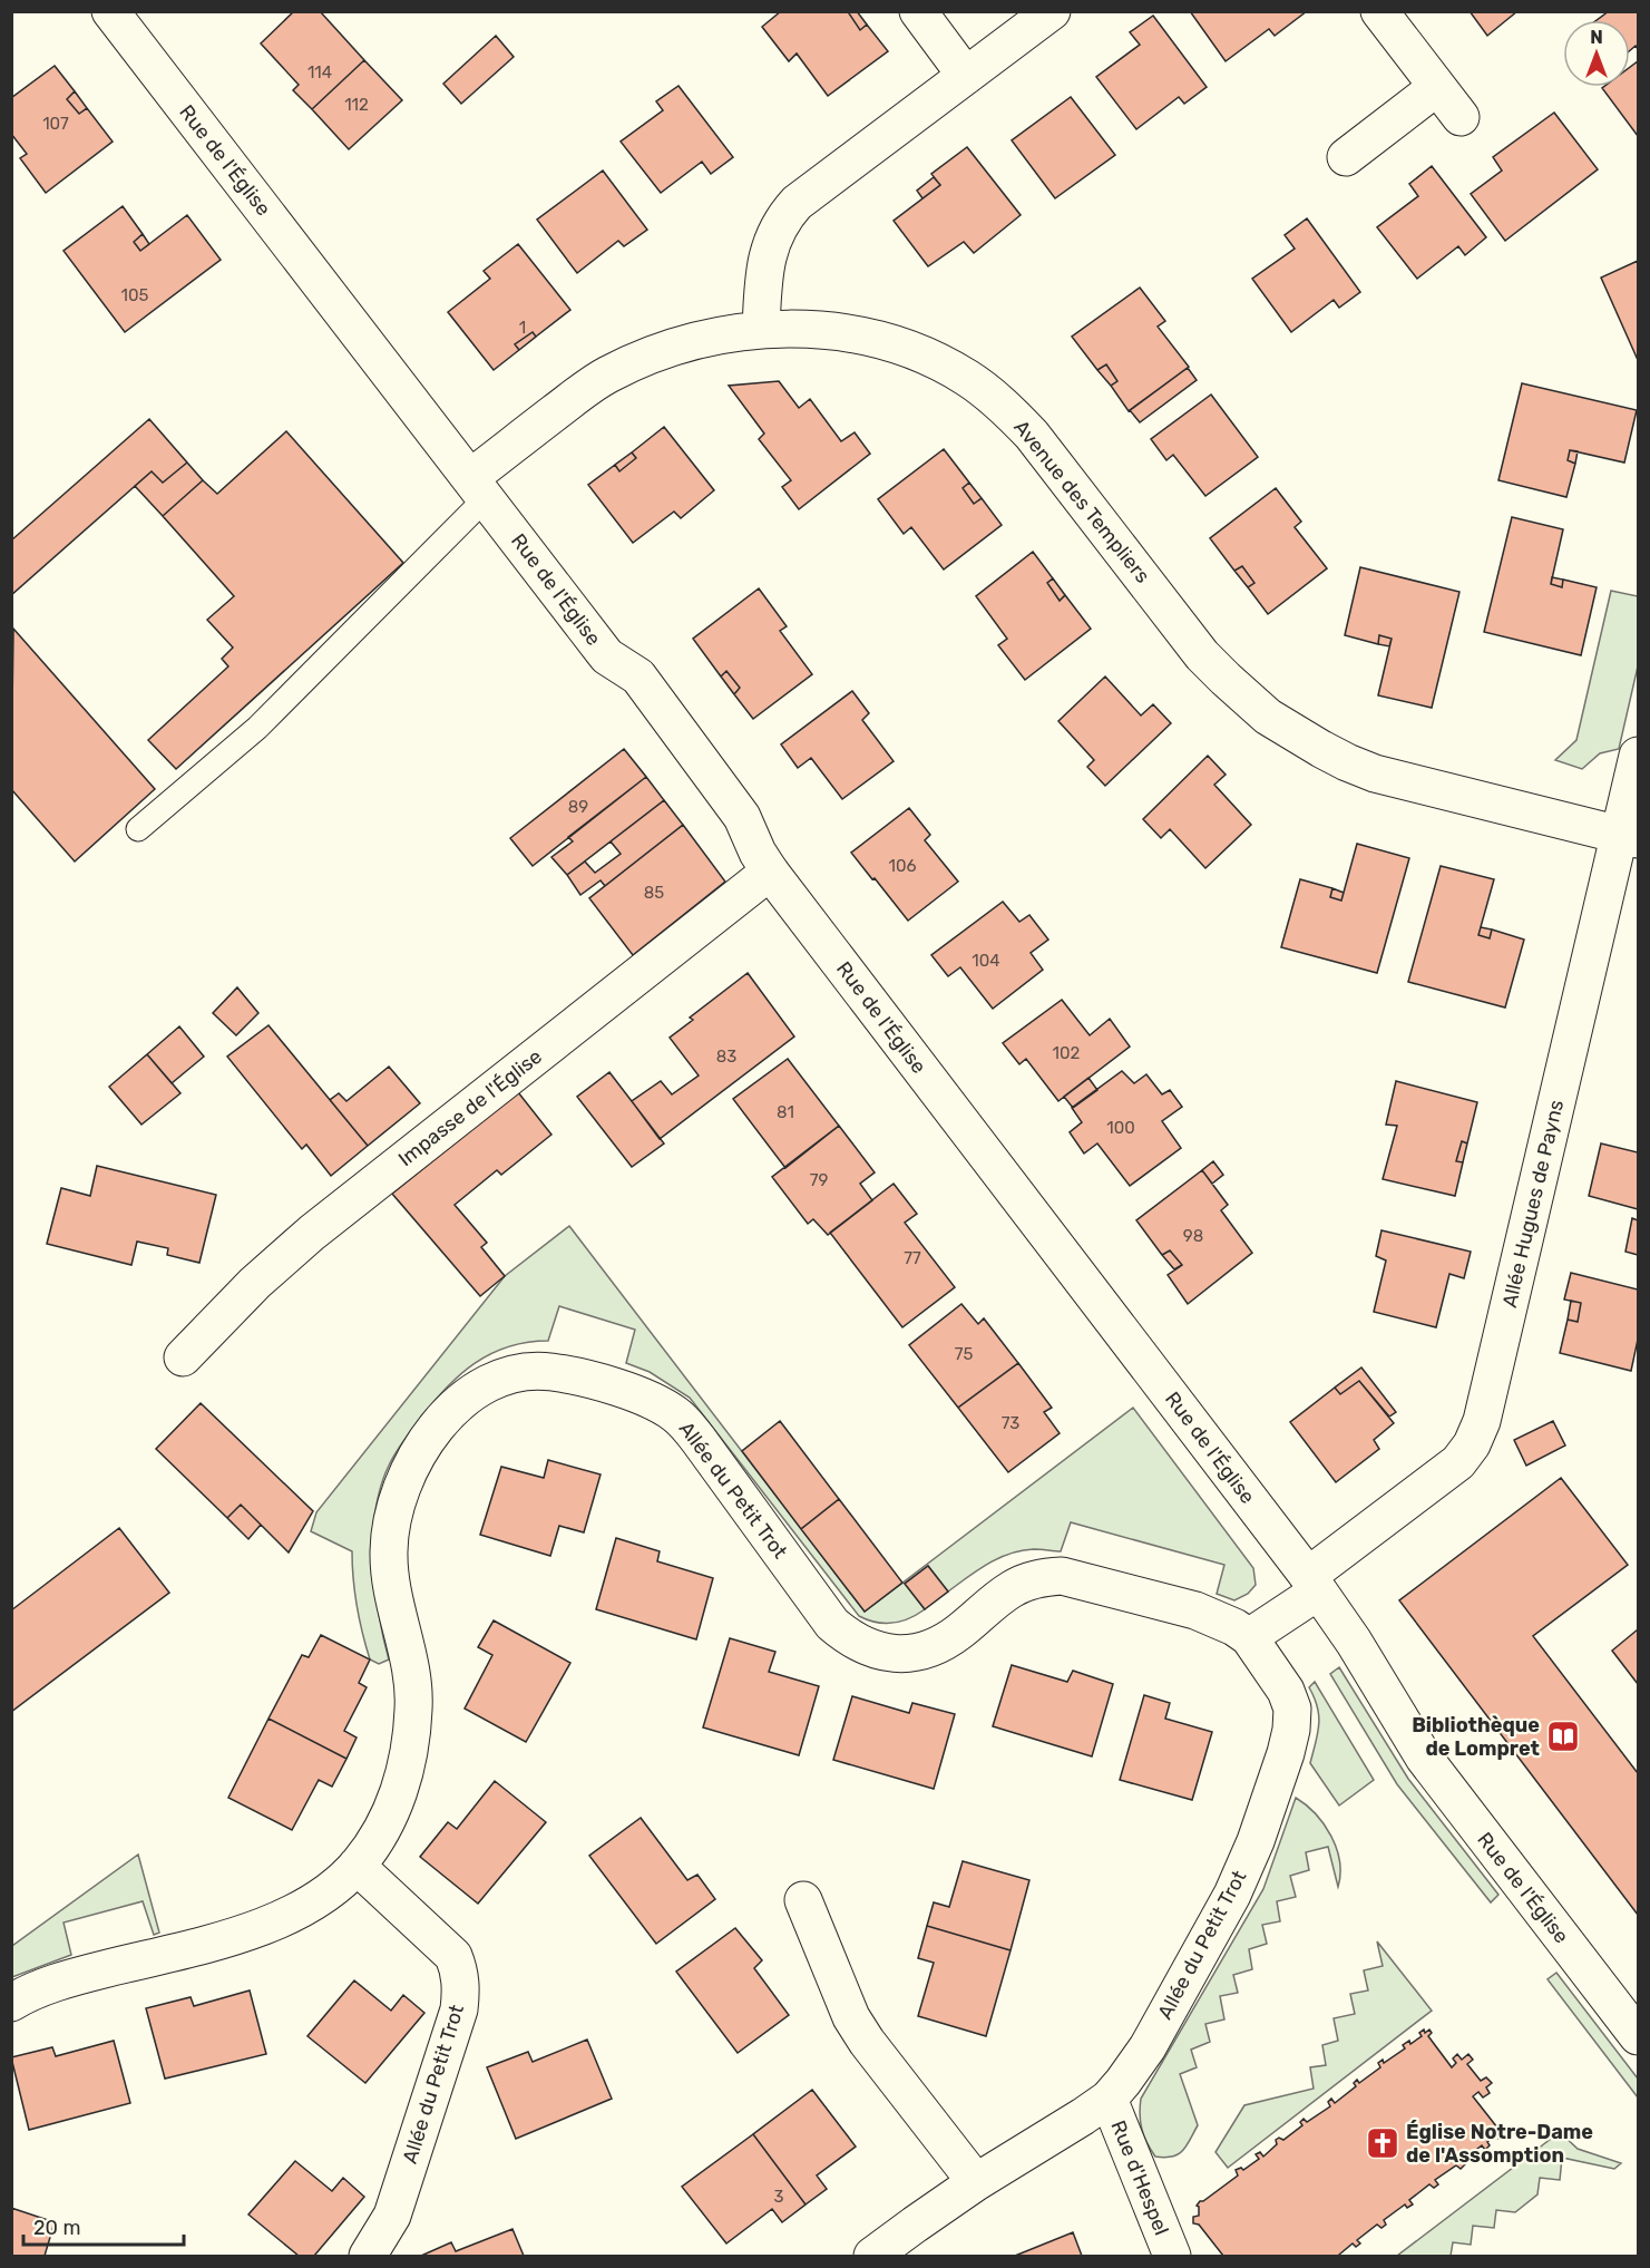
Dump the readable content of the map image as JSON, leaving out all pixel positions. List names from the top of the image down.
{
  "streets": {
    "street": [
      "Rue de l'Église",
      "Avenue des Templiers",
      "Impasse de l'Église",
      "Allée Hugues de Payns",
      "Allée du Petit Trot",
      "Rue d'Hespel"
    ]
  },
  "crossings": [
    ["Rue de l'Église", "Avenue des Templiers"],
    ["Rue de l'Église", "Impasse de l'Église"],
    ["Rue de l'Église", "Allée Hugues de Payns"],
    ["Avenue des Templiers", "Allée Hugues de Payns"],
    ["Allée du Petit Trot", "Rue d'Hespel"]
  ],
  "places": {
    "library": ["Bibliothèque de Lompret"],
    "church": ["Église Notre-Dame de l'Assomption"]
  },
  "house_numbers": [
    "114",
    "112",
    "107",
    "105",
    "1",
    "89",
    "106",
    "85",
    "104",
    "102",
    "83",
    "81",
    "100",
    "79",
    "98",
    "77",
    "75",
    "73",
    "3"
  ],
  "scale_bar": "20 m",
  "north": "top"
}
